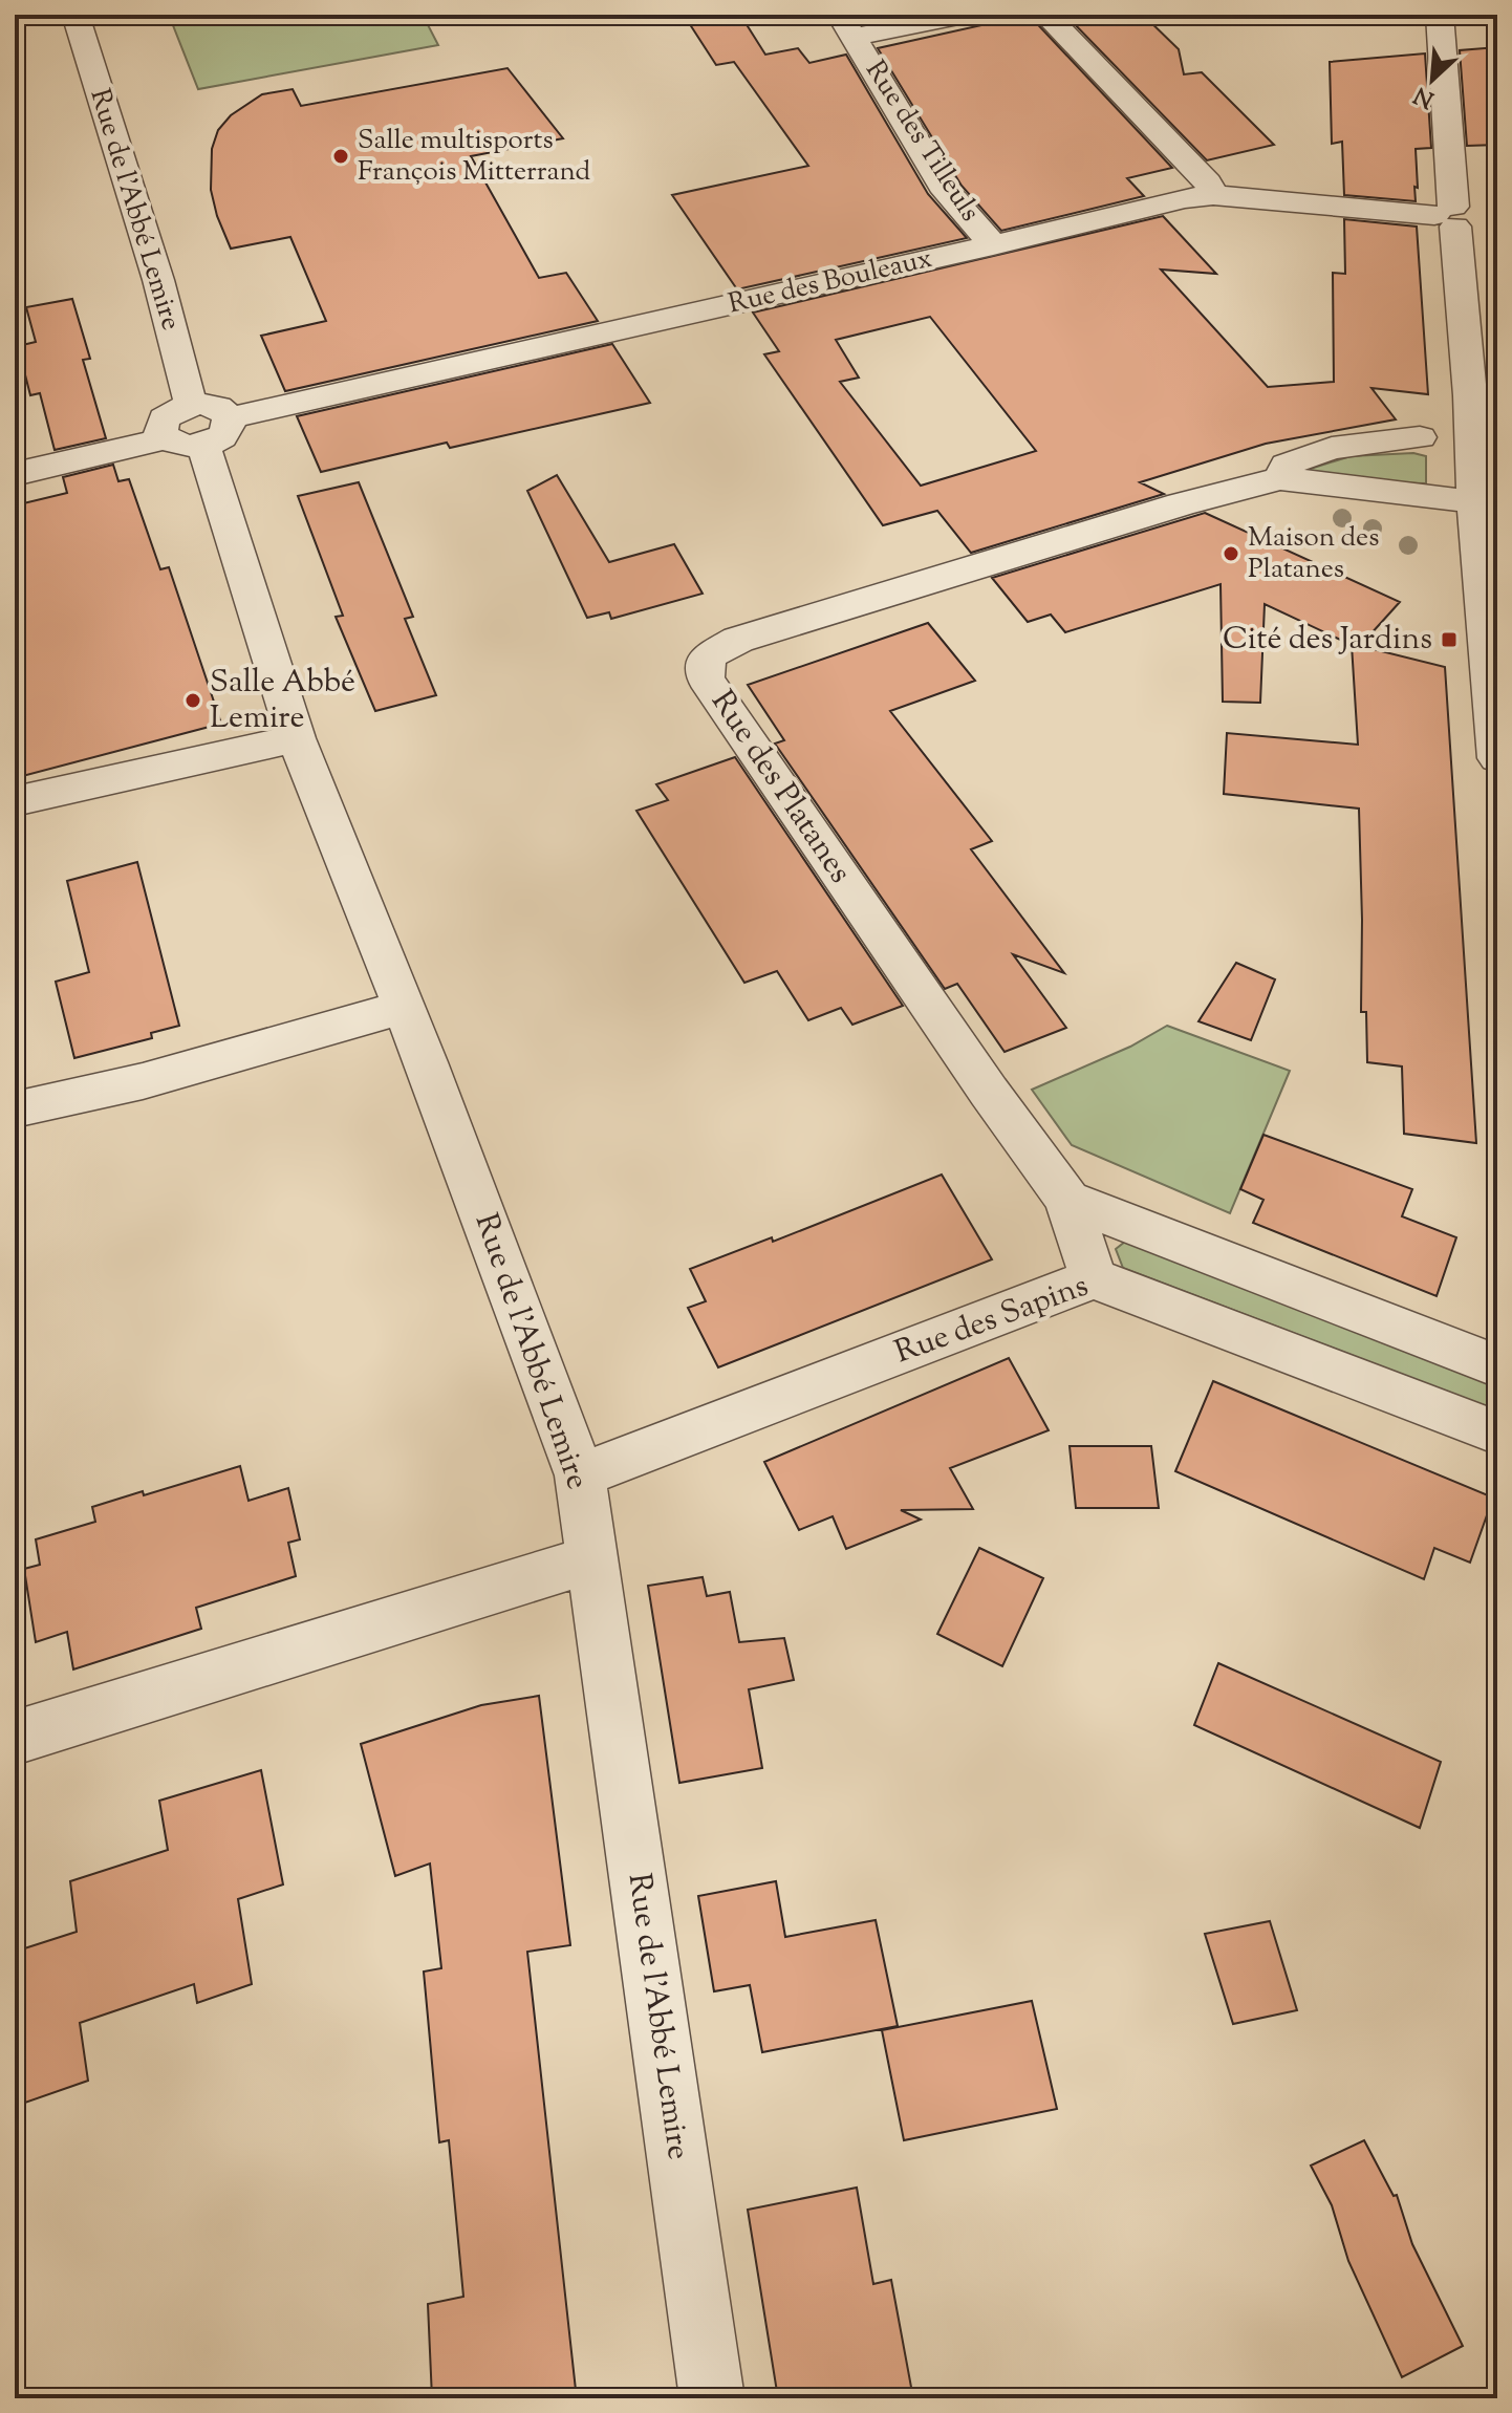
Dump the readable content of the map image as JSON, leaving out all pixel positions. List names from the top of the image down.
{
  "streets": {
    "street": [
      "Rue des Tilleuls",
      "Rue de l'Abbé Lemire",
      "Rue des Bouleaux",
      "Rue des Platanes",
      "Rue des Sapins"
    ]
  },
  "crossings": [
    ["Rue des Tilleuls", "Rue des Bouleaux"],
    ["Rue de l'Abbé Lemire", "Rue des Bouleaux"],
    ["Rue de l'Abbé Lemire", "Rue des Sapins"]
  ],
  "places": {
    "other": ["Salle multisports François Mitterrand", "Maison des Platanes", "Salle Abbé Lemire"],
    "transit": ["Cité des Jardins"]
  },
  "north": "bottom left"
}
